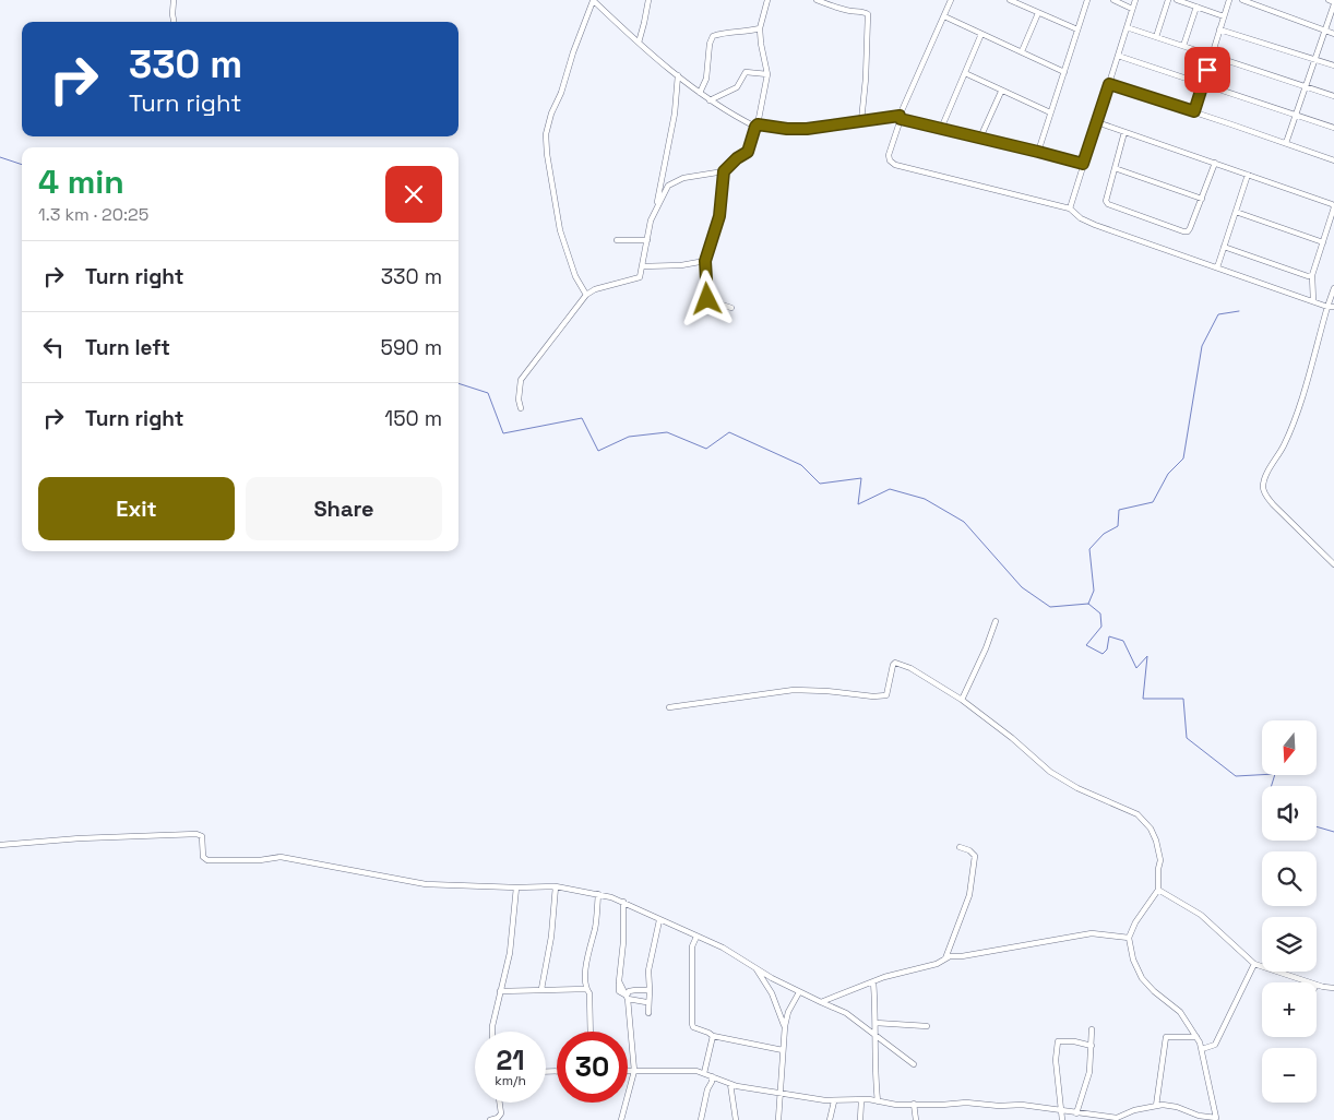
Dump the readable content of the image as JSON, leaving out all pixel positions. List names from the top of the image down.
{
  "north": "bottom",
  "page": {
    "turn": ["330 m", "Turn right"],
    "heading": ["4 min", "1.3 km · 20:25"],
    "list": [
      {
        "name": "Turn right",
        "value": "330 m"
      },
      {
        "name": "Turn left",
        "value": "590 m"
      },
      {
        "name": "Turn right",
        "value": "150 m"
      }
    ],
    "buttons": ["Exit", "Share"],
    "map_buttons": ["+", "−"],
    "speed": "21 km/h",
    "limit": "30"
  }
}
